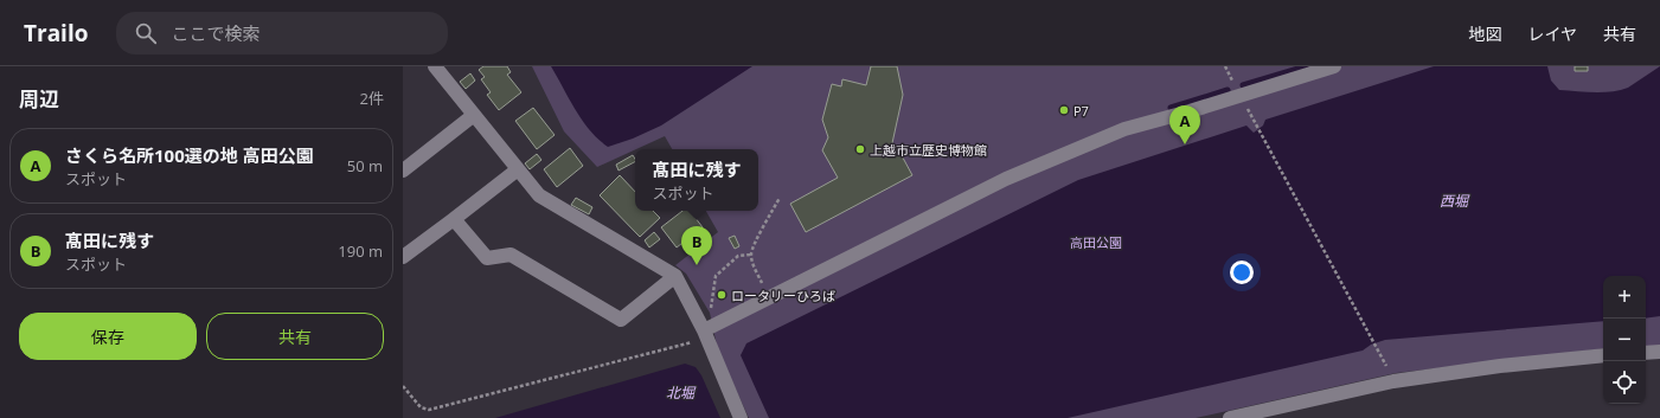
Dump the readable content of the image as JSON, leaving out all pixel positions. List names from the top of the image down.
{
  "water": ["西堀", "北堀"],
  "parks": ["高田公園"],
  "places": ["P7", "上越市立歴史博物館", "ロータリーひろば"],
  "page": {
    "header": "Trailo",
    "search": "ここで検索",
    "nav": ["地図", "レイヤ", "共有"],
    "heading": ["周辺", "2件"],
    "pins": ["A", "B"],
    "list": [
      {
        "mark": "A",
        "name": "さくら名所100選の地 高田公園",
        "note": "スポット",
        "value": "50 m"
      },
      {
        "mark": "B",
        "name": "髙田に残す",
        "note": "スポット",
        "value": "190 m"
      }
    ],
    "popup": ["髙田に残す", "スポット"],
    "map_buttons": ["+", "−"],
    "buttons": ["保存", "共有"]
  }
}
